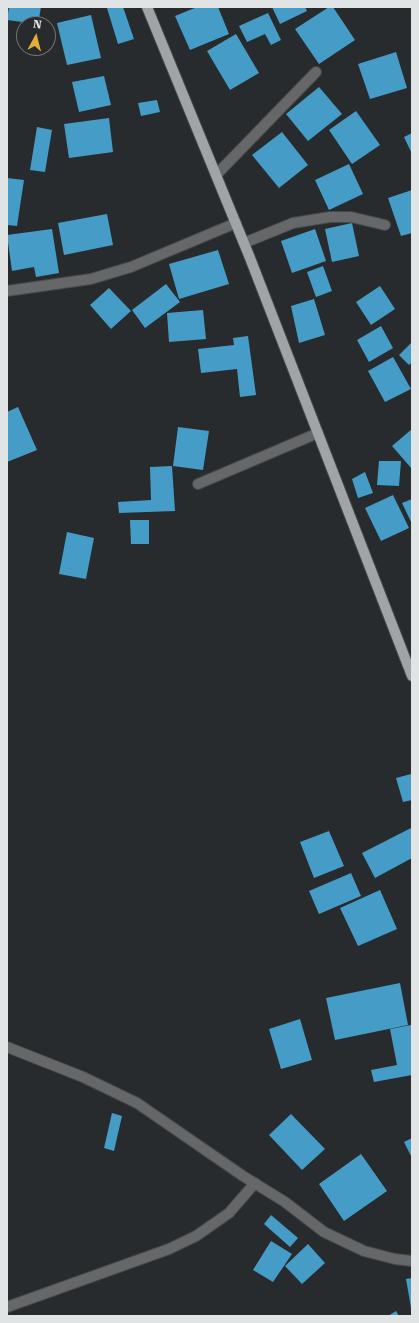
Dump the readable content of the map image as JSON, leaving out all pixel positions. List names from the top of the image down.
{
  "north": "top"
}
